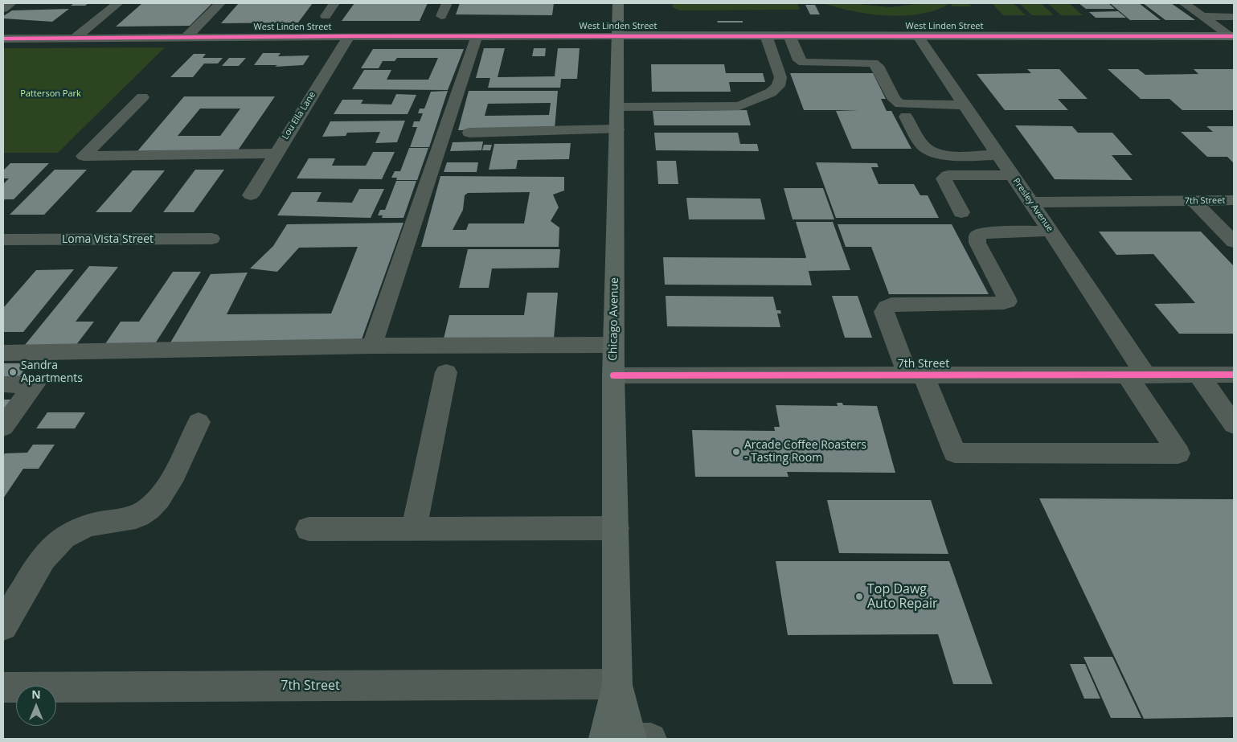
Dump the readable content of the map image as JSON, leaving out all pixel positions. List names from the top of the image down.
{
  "streets": {
    "main road": ["West Linden Street", "Chicago Avenue"],
    "street": [
      "Lou Ella Lane",
      "7th Street",
      "Presley Avenue",
      "Loma Vista Street"
    ]
  },
  "crossings": [
    ["West Linden Street", "Lou Ella Lane"],
    ["West Linden Street", "Presley Avenue"],
    ["West Linden Street", "Chicago Avenue"],
    ["7th Street", "Presley Avenue"],
    ["7th Street", "Chicago Avenue"]
  ],
  "parks": ["Patterson Park"],
  "places": ["Sandra Apartments", "Arcade Coffee Roasters - Tasting Room", "Top Dawg Auto Repair"],
  "north": "top"
}
